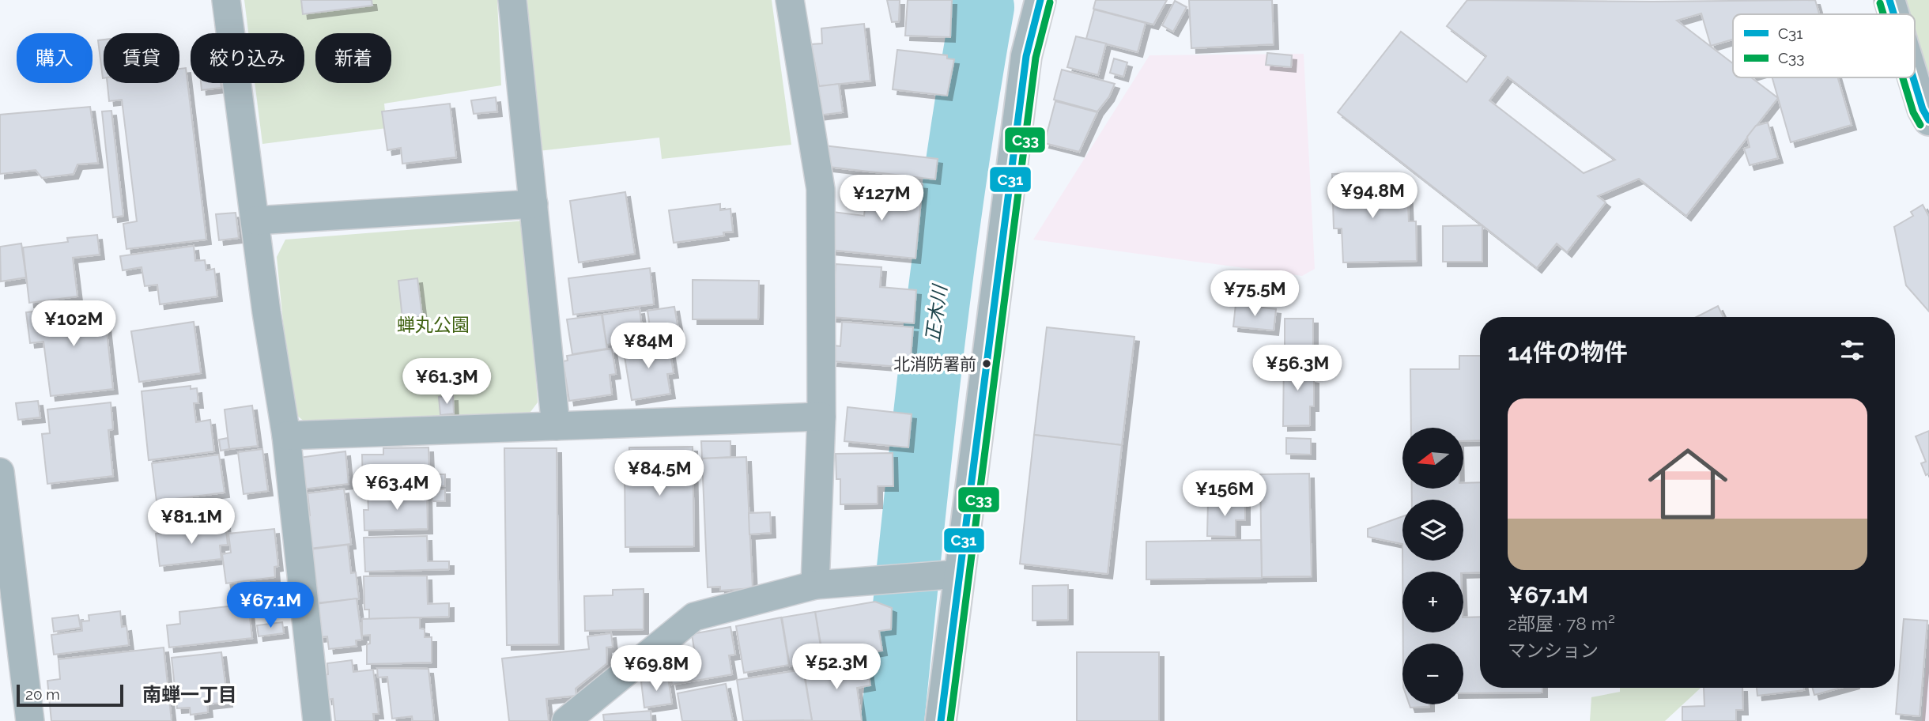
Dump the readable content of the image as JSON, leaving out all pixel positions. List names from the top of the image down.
{
  "districts": ["南蝉一丁目"],
  "water": ["正木川"],
  "parks": ["蝉丸公園"],
  "places": ["北消防署前"],
  "lines": ["transit line C31", "transit line C33"],
  "legend": ["C31", "C33"],
  "scale_bar": "20 m",
  "north": "left",
  "page": {
    "chip": [
      "購入",
      "賃貸",
      "絞り込み",
      "新着"
    ],
    "price": [
      "¥94.8M",
      "¥127M",
      "¥75.5M",
      "¥102M",
      "¥84M",
      "¥56.3M",
      "¥61.3M",
      "¥84.5M",
      "¥63.4M",
      "¥156M",
      "¥81.1M",
      "¥67.1M",
      "¥52.3M",
      "¥69.8M"
    ],
    "heading": "14件の物件",
    "list": [
      {
        "name": "¥67.1M",
        "note": "2部屋 · 78 m² · マンション"
      }
    ],
    "map_buttons": ["+", "−"],
    "scale": "20 m"
  }
}
